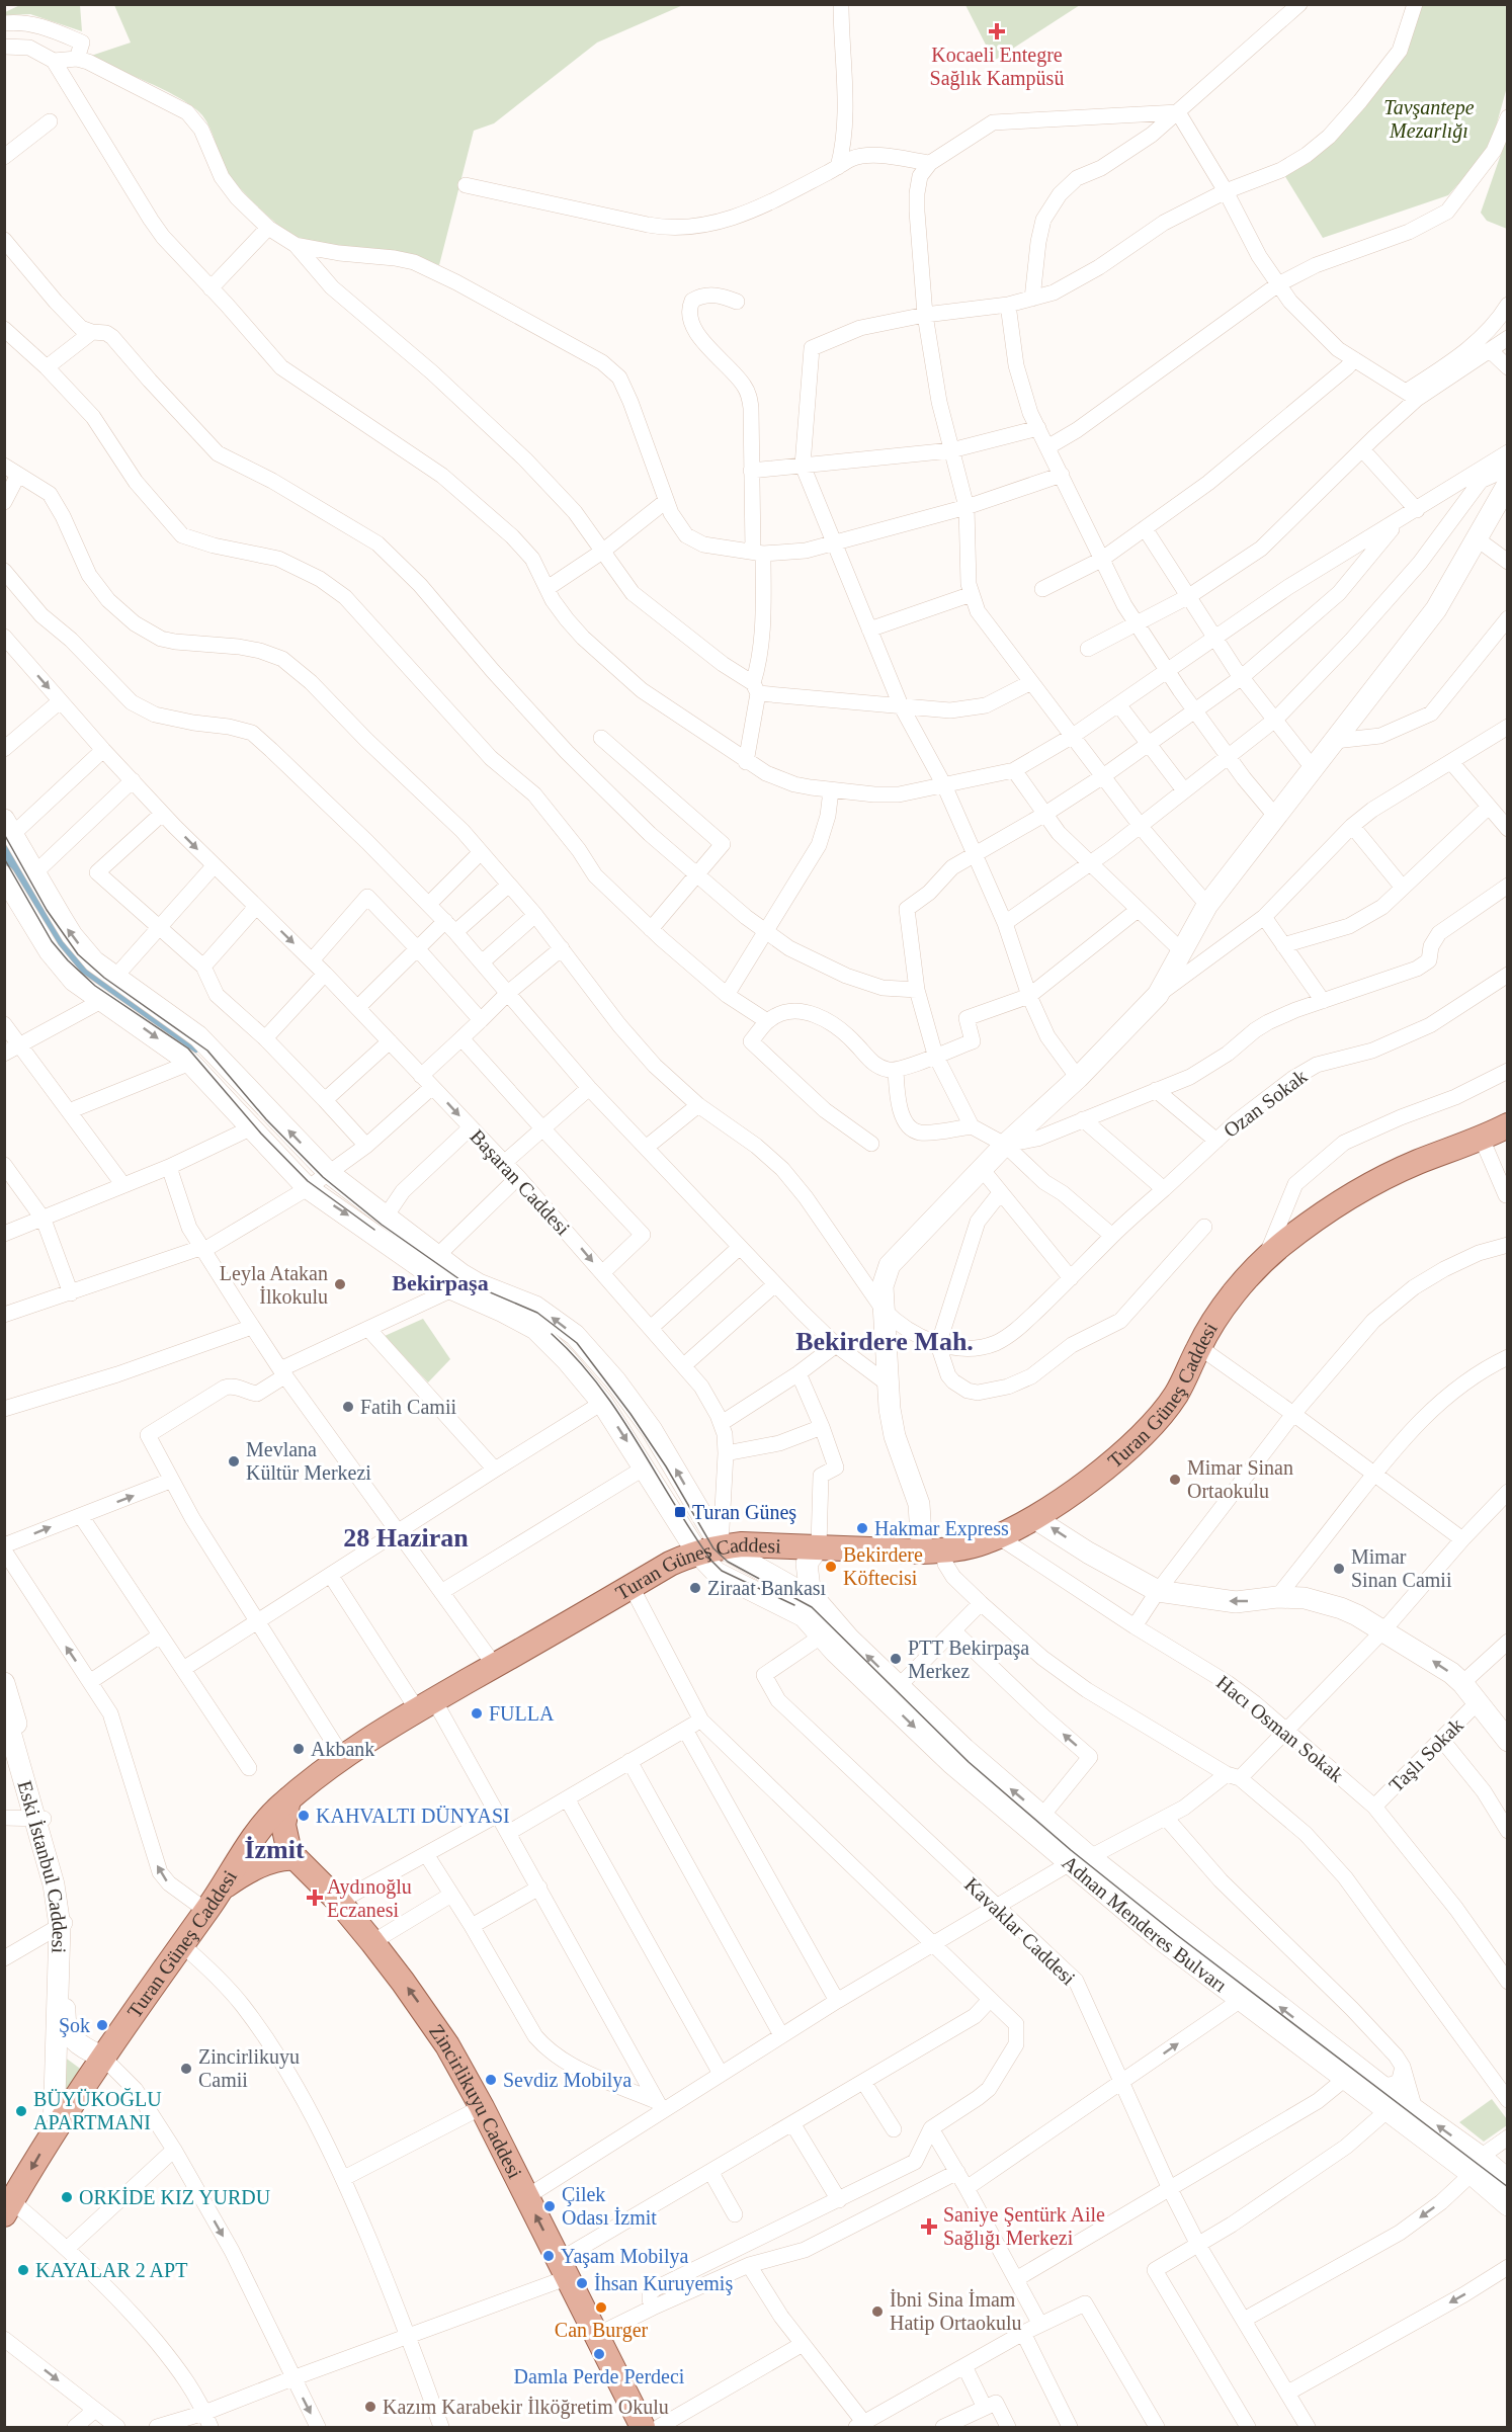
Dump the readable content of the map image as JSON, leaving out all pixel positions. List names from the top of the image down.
{
  "streets": {
    "main road": [
      "Turan Güneş Caddesi",
      "Eski İstanbul Caddesi",
      "Adnan Menderes Bulvarı",
      "Zincirlikuyu Caddesi"
    ],
    "street": [
      "Ozan Sokak",
      "Başaran Caddesi",
      "Hacı Osman Sokak",
      "Taşlı Sokak",
      "Kavaklar Caddesi"
    ]
  },
  "crossings": [
    ["Başaran Caddesi", "Turan Güneş Caddesi"],
    ["Başaran Caddesi", "Adnan Menderes Bulvarı"],
    ["Turan Güneş Caddesi", "Hacı Osman Sokak"],
    ["Turan Güneş Caddesi", "Eski İstanbul Caddesi"],
    ["Turan Güneş Caddesi", "Adnan Menderes Bulvarı"],
    ["Turan Güneş Caddesi", "Zincirlikuyu Caddesi"],
    ["Hacı Osman Sokak", "Taşlı Sokak"],
    ["Adnan Menderes Bulvarı", "Kavaklar Caddesi"]
  ],
  "one_way": ["Zincirlikuyu Caddesi"],
  "districts": [
    "Bekirpaşa",
    "Bekirdere Mah.",
    "28 Haziran",
    "İzmit"
  ],
  "parks": ["Tavşantepe Mezarlığı"],
  "places": {
    "health": ["Kocaeli Entegre Sağlık Kampüsü", "Aydınoğlu Eczanesi", "Saniye Şentürk Aile Sağlığı Merkezi"],
    "other": [
      "Leyla Atakan İlkokulu",
      "Fatih Camii",
      "Mevlana Kültür Merkezi",
      "Mimar Sinan Ortaokulu",
      "Hakmar Express",
      "Bekirdere Köftecisi",
      "Mimar Sinan Camii",
      "Ziraat Bankası",
      "PTT Bekirpaşa Merkez",
      "FULLA",
      "Akbank",
      "KAHVALTI DÜNYASI",
      "Şok",
      "Zincirlikuyu Camii",
      "Sevdiz Mobilya",
      "BÜYÜKOĞLU APARTMANI",
      "ORKİDE KIZ YURDU",
      "Çilek Odası İzmit",
      "Yaşam Mobilya",
      "KAYALAR 2 APT",
      "İhsan Kuruyemiş",
      "Can Burger",
      "İbni Sina İmam Hatip Ortaokulu",
      "Damla Perde Perdeci",
      "Kazım Karabekir İlköğretim Okulu"
    ],
    "transit": ["Turan Güneş"]
  }
}
